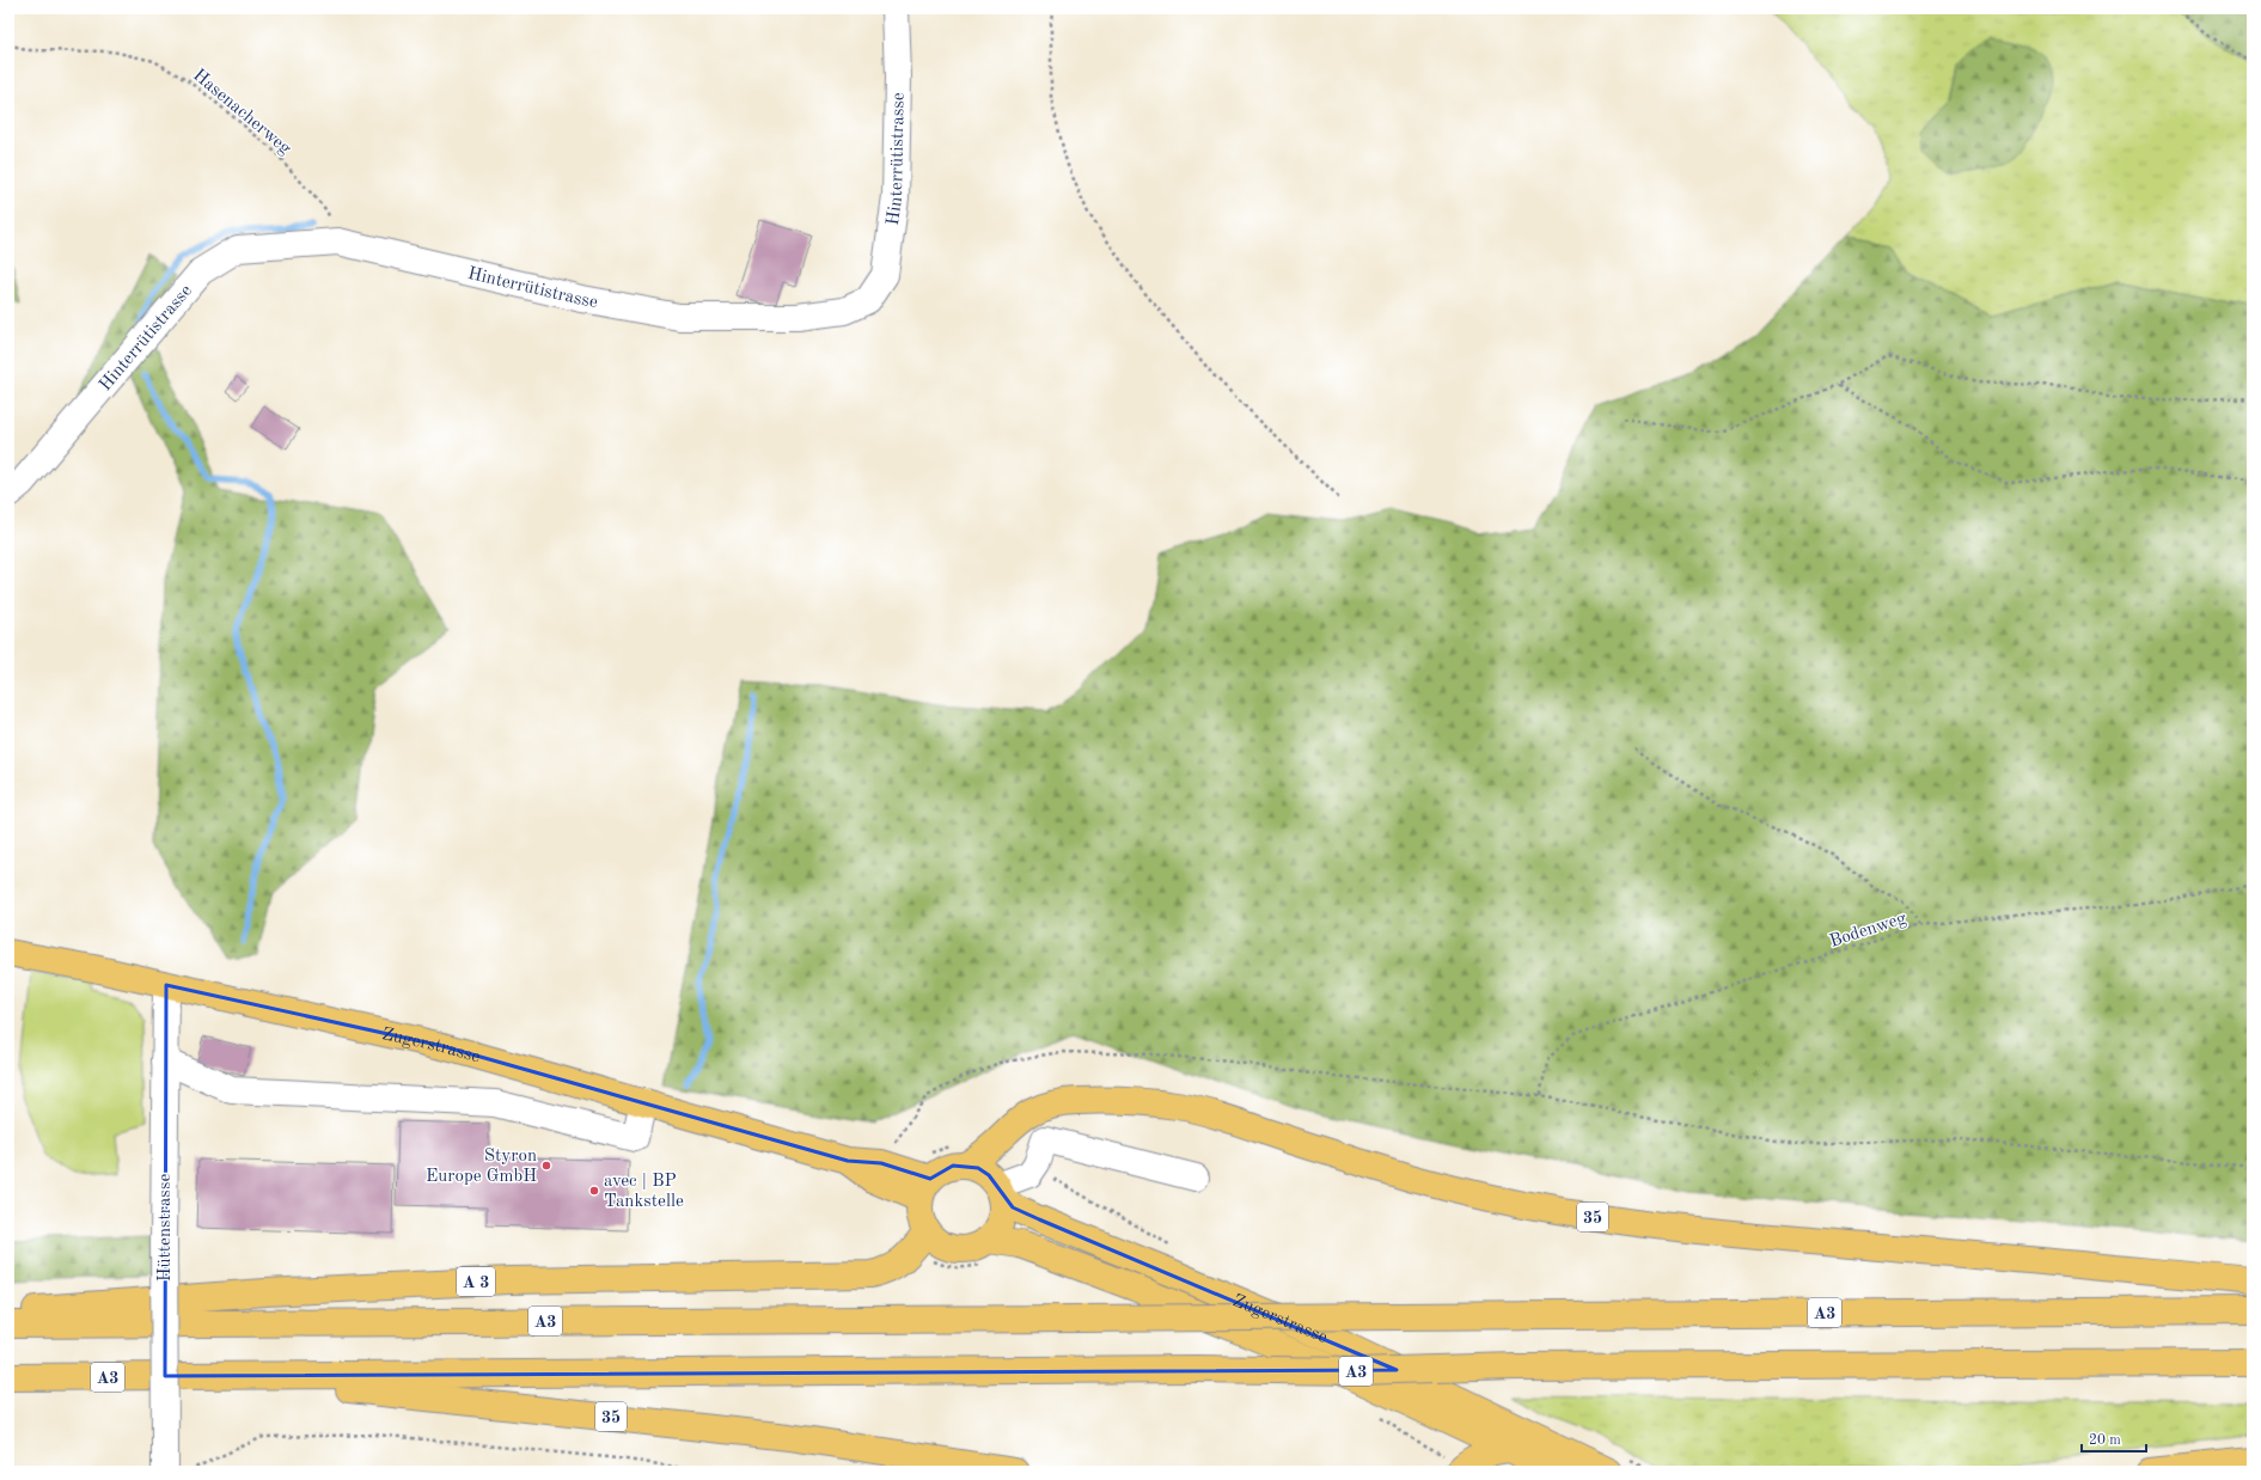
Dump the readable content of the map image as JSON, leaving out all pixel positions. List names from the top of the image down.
{
  "streets": {
    "main road": [
      "Zugerstrasse",
      "35",
      "A 3",
      "A3"
    ],
    "street": ["Hinterrütistrasse", "Hüttenstrasse"],
    "path": ["Hasenacherweg", "Bodenweg"]
  },
  "crossings": [
    ["Hasenacherweg", "Hinterrütistrasse"],
    ["Zugerstrasse", "35"],
    ["Zugerstrasse", "Hüttenstrasse"],
    ["Zugerstrasse", "A 3"],
    ["35", "A 3"],
    ["35", "A3"]
  ],
  "places": ["Styron Europe GmbH", "avec | BP Tankstelle"],
  "scale_bar": "20 m"
}
